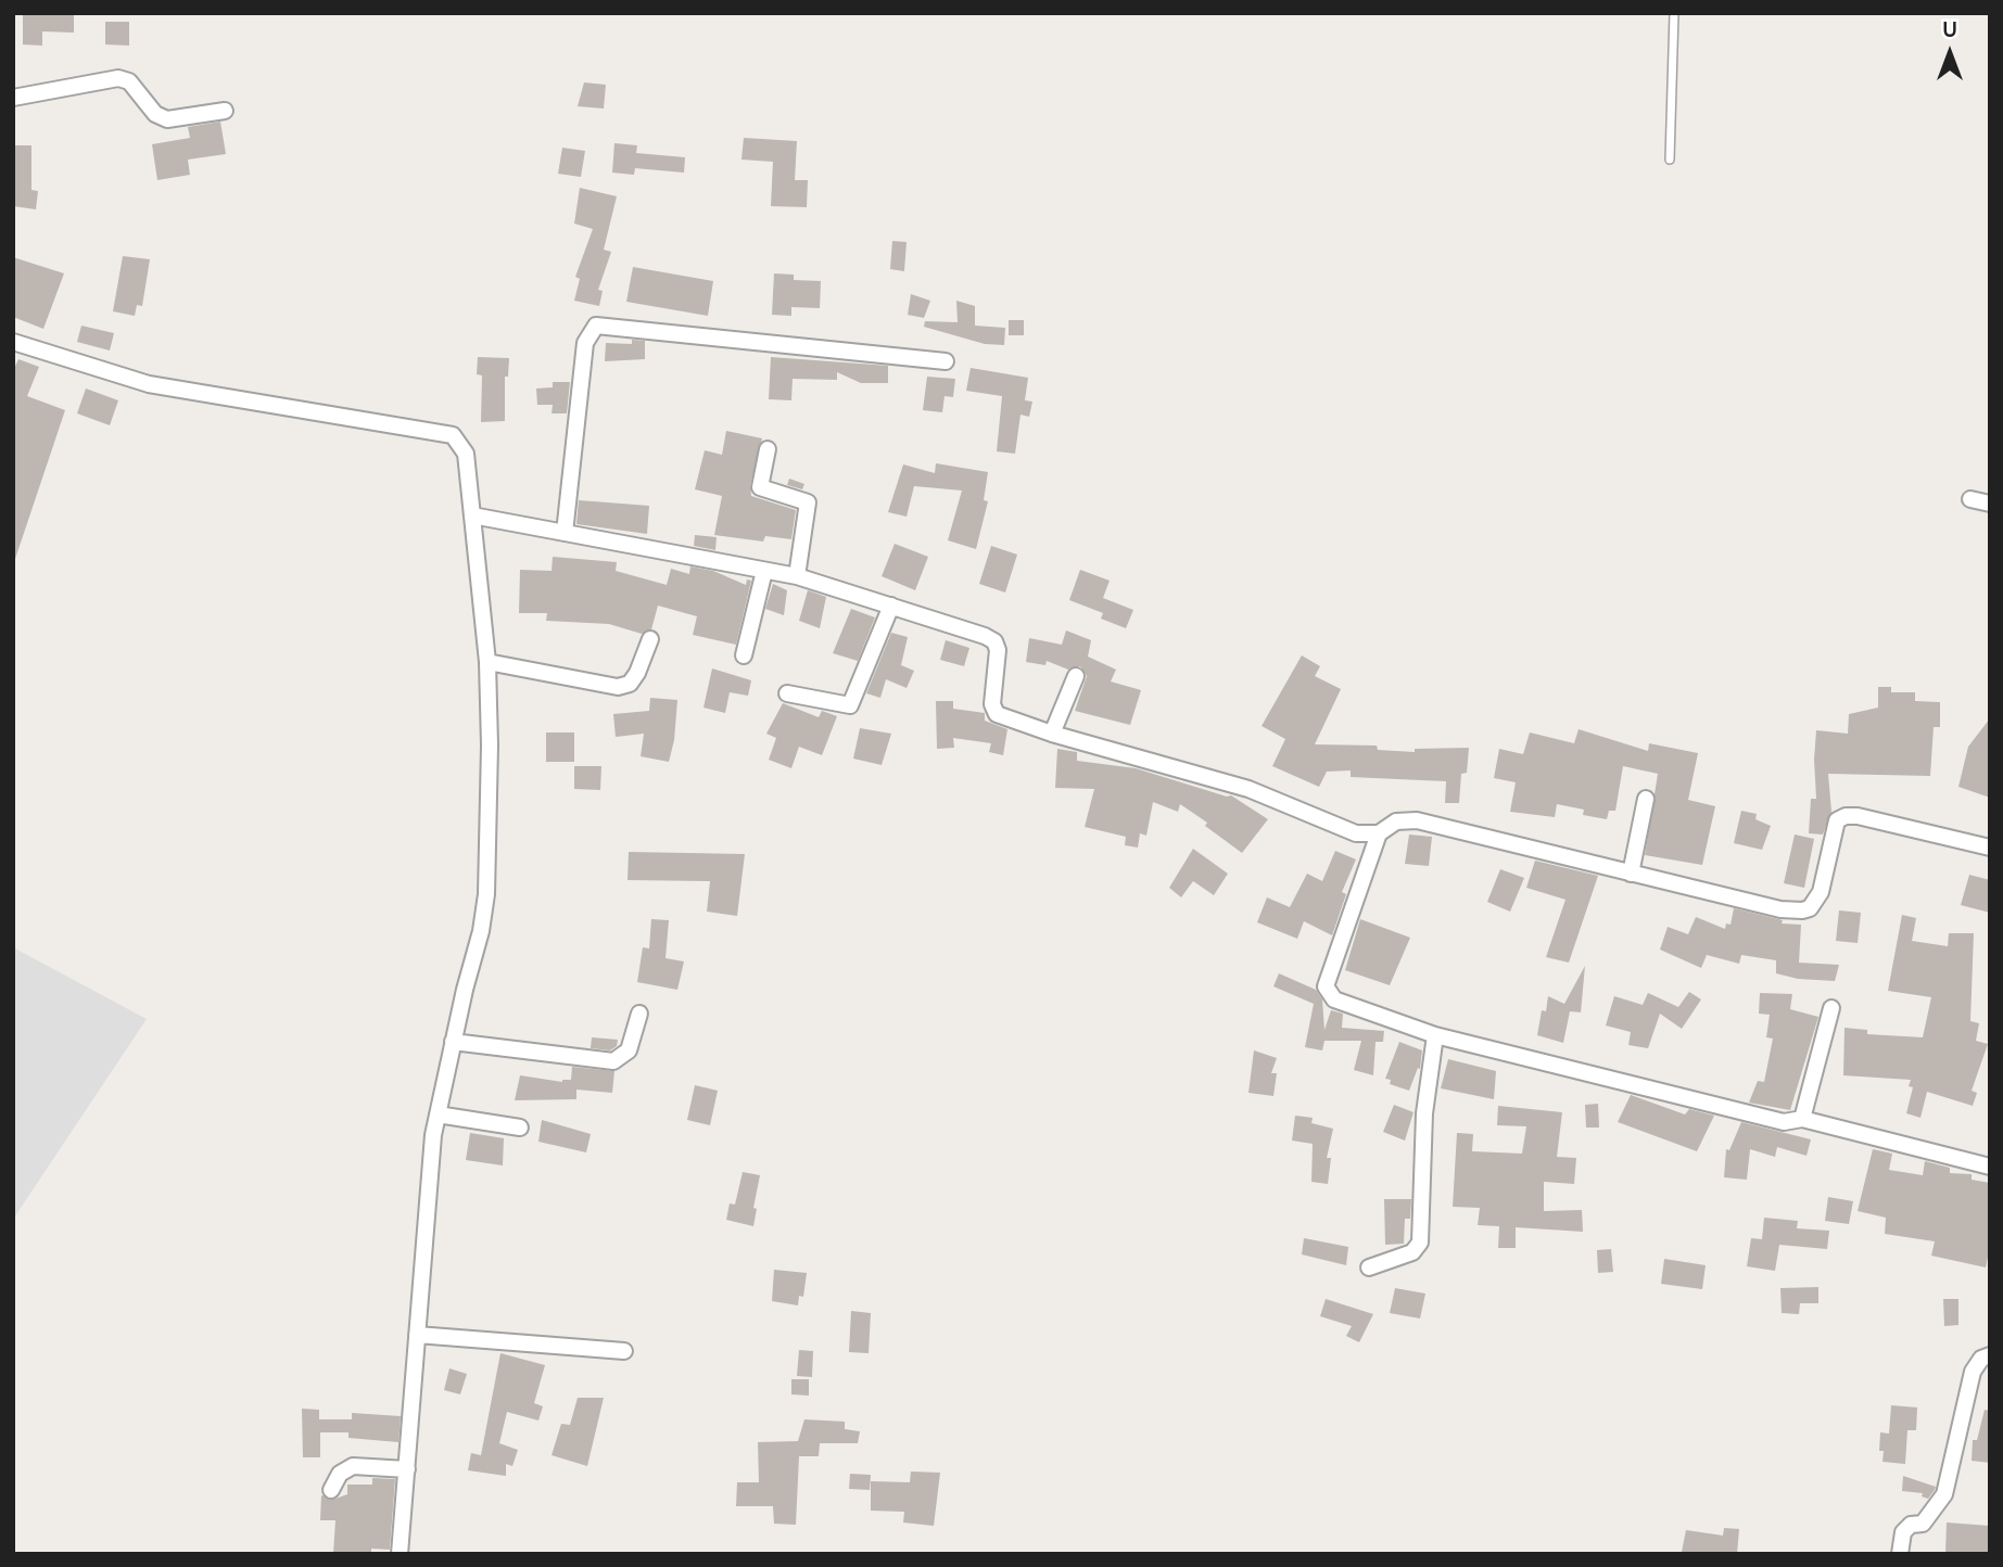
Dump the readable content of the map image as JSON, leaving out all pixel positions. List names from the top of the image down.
{
  "north": "top"
}
